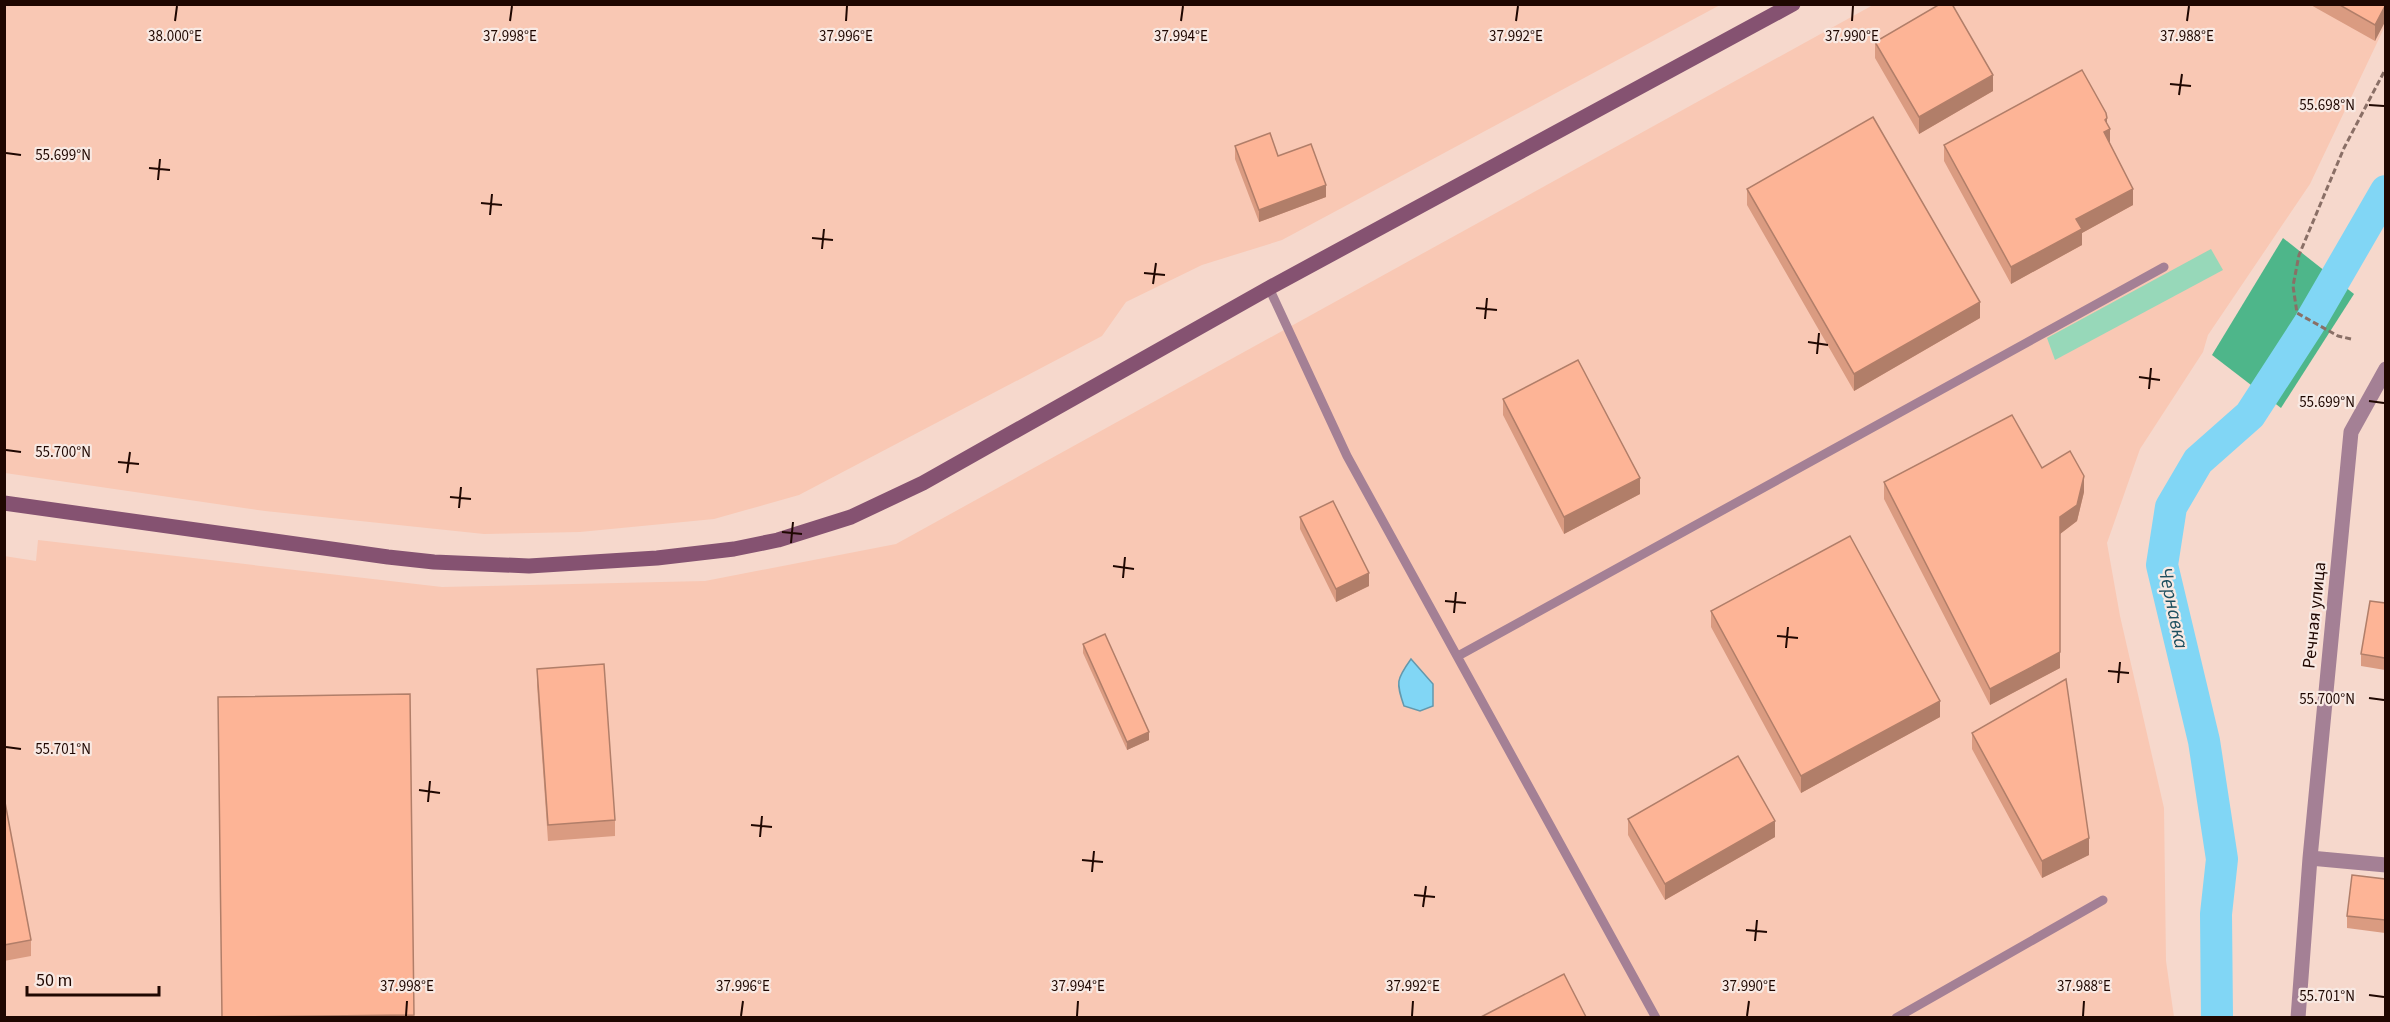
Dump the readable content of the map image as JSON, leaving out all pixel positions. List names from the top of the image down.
{
  "streets": {
    "street": ["Речная улица"]
  },
  "water": ["Чернавка"],
  "scale_bar": "50 m",
  "coordinates": [
    "38.000°E",
    "37.998°E",
    "37.996°E",
    "37.994°E",
    "37.992°E",
    "37.990°E",
    "37.988°E",
    "55.698°N",
    "55.699°N",
    "55.700°N",
    "55.701°N"
  ]
}
